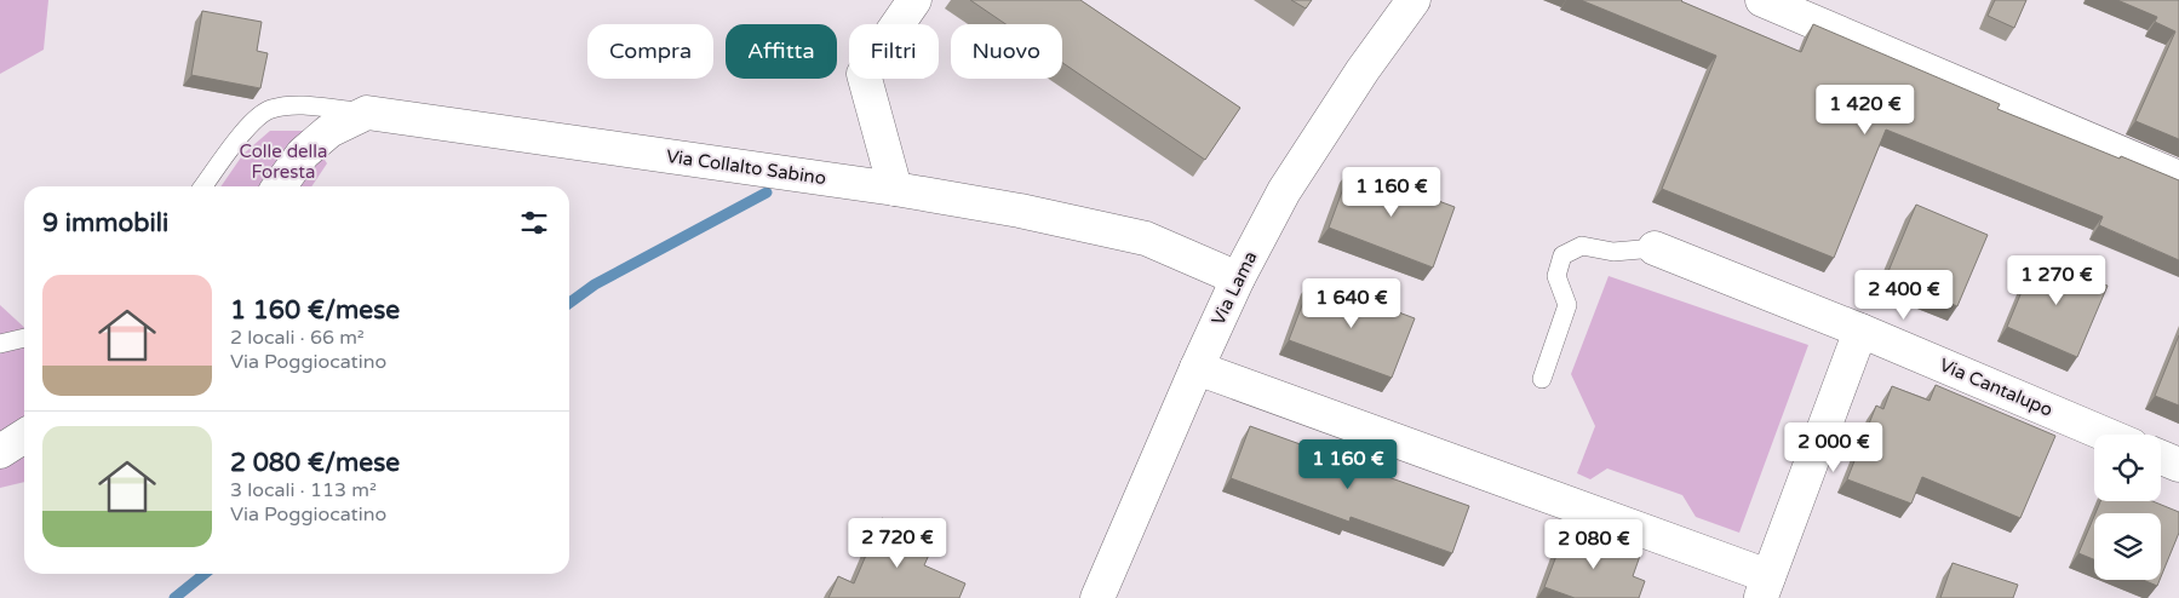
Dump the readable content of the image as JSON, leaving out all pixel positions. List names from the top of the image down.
{
  "streets": {
    "street": ["Via Collalto Sabino", "Via Lama", "Via Cantalupo"]
  },
  "crossings": [
    ["Via Collalto Sabino", "Via Lama"]
  ],
  "parks": ["Colle della Foresta"],
  "page": {
    "chip": [
      "Compra",
      "Affitta",
      "Filtri",
      "Nuovo"
    ],
    "price": [
      "1 420 €",
      "1 160 €",
      "1 270 €",
      "2 400 €",
      "1 640 €",
      "2 000 €",
      "1 160 €",
      "2 720 €",
      "2 080 €"
    ],
    "heading": "9 immobili",
    "list": [
      {
        "name": "1 160 €/mese",
        "note": "2 locali · 66 m² · Via Poggiocatino"
      },
      {
        "name": "2 080 €/mese",
        "note": "3 locali · 113 m² · Via Poggiocatino"
      }
    ]
  }
}
